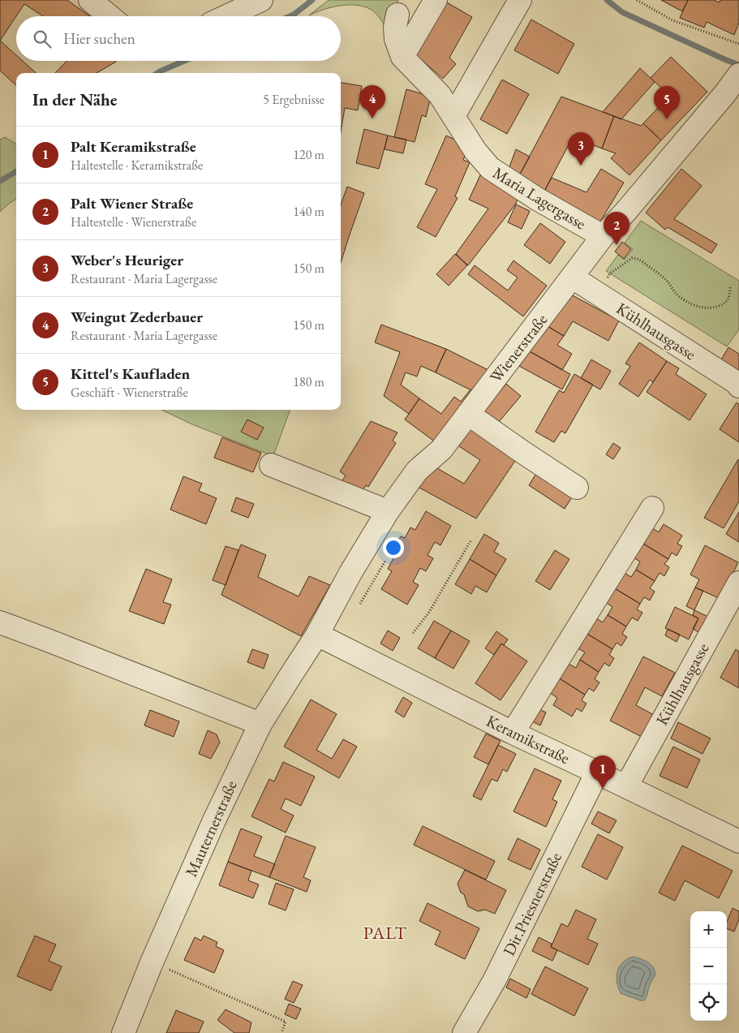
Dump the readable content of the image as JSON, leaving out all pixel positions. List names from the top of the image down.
{
  "streets": {
    "street": [
      "Maria Lagergasse",
      "Kühlhausgasse",
      "Wienerstraße",
      "Keramikstraße",
      "Mauternerstraße",
      "Dir.Priesnerstraße"
    ]
  },
  "crossings": [
    ["Maria Lagergasse", "Wienerstraße"],
    ["Kühlhausgasse", "Wienerstraße"],
    ["Kühlhausgasse", "Keramikstraße"],
    ["Wienerstraße", "Keramikstraße"],
    ["Wienerstraße", "Mauternerstraße"],
    ["Keramikstraße", "Mauternerstraße"],
    ["Keramikstraße", "Dir.Priesnerstraße"]
  ],
  "districts": ["PALT"],
  "page": {
    "search": "Hier suchen",
    "heading": ["In der Nähe", "5 Ergebnisse"],
    "pins": [
      "4",
      "5",
      "3",
      "2",
      "1"
    ],
    "list": [
      {
        "mark": "1",
        "name": "Palt Keramikstraße",
        "note": "Haltestelle · Keramikstraße",
        "value": "120 m"
      },
      {
        "mark": "2",
        "name": "Palt Wiener Straße",
        "note": "Haltestelle · Wienerstraße",
        "value": "140 m"
      },
      {
        "mark": "3",
        "name": "Weber's Heuriger",
        "note": "Restaurant · Maria Lagergasse",
        "value": "150 m"
      },
      {
        "mark": "4",
        "name": "Weingut Zederbauer",
        "note": "Restaurant · Maria Lagergasse",
        "value": "150 m"
      },
      {
        "mark": "5",
        "name": "Kittel's Kaufladen",
        "note": "Geschäft · Wienerstraße",
        "value": "180 m"
      }
    ],
    "map_buttons": ["+", "−"]
  }
}
